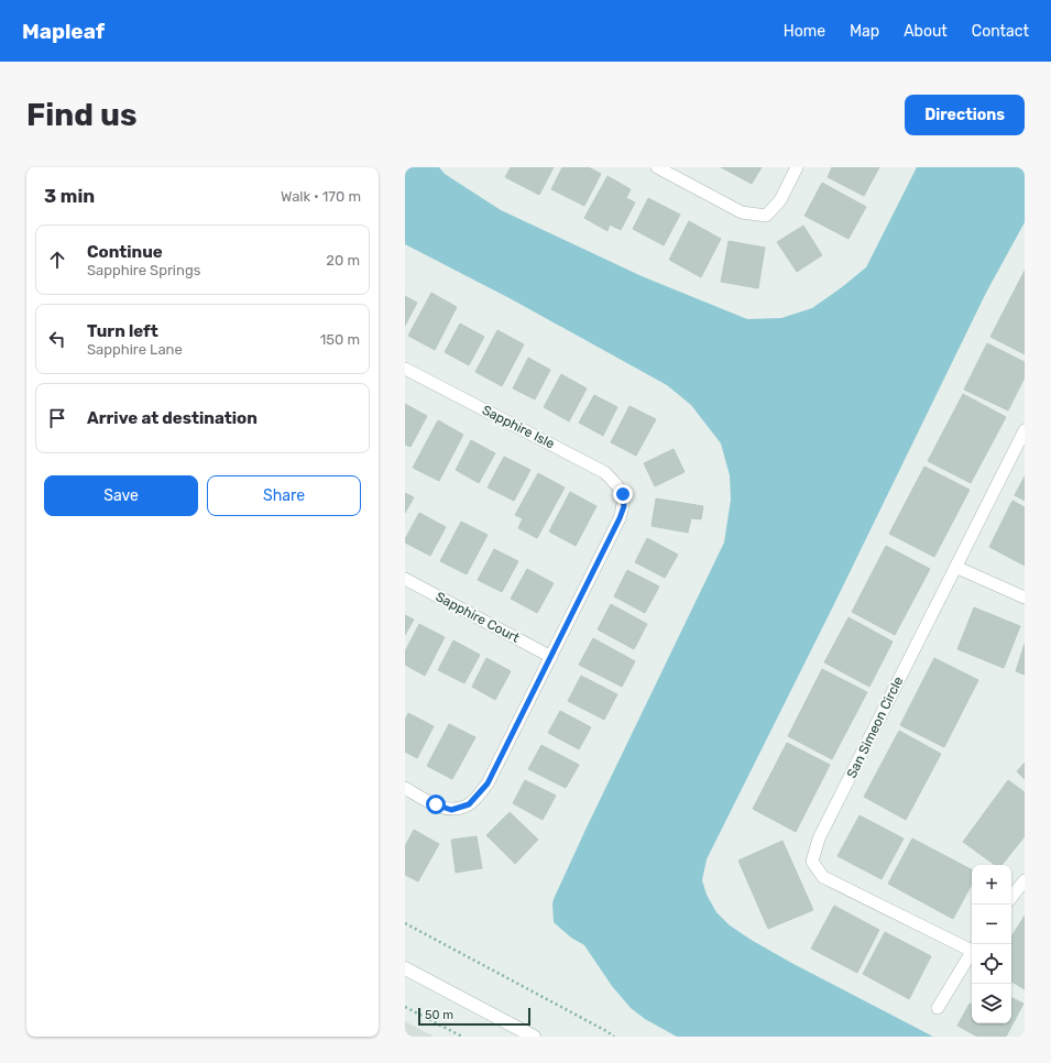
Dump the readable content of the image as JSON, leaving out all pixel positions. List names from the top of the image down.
{
  "streets": {
    "street": ["Sapphire Isle", "Sapphire Court", "San Simeon Circle"]
  },
  "crossings": [
    ["Sapphire Isle", "Sapphire Court"]
  ],
  "scale_bar": "50 m",
  "page": {
    "header": "Mapleaf",
    "nav": [
      "Home",
      "Map",
      "About",
      "Contact"
    ],
    "buttons": [
      "Directions",
      ["Save", "Share"]
    ],
    "title": "Find us",
    "heading": ["3 min", "Walk · 170 m"],
    "list": [
      ["Continue", "Sapphire Springs", "20 m"],
      ["Turn left", "Sapphire Lane", "150 m"],
      "Arrive at destination"
    ],
    "map_buttons": ["+", "−"],
    "scale": "50 m"
  }
}
